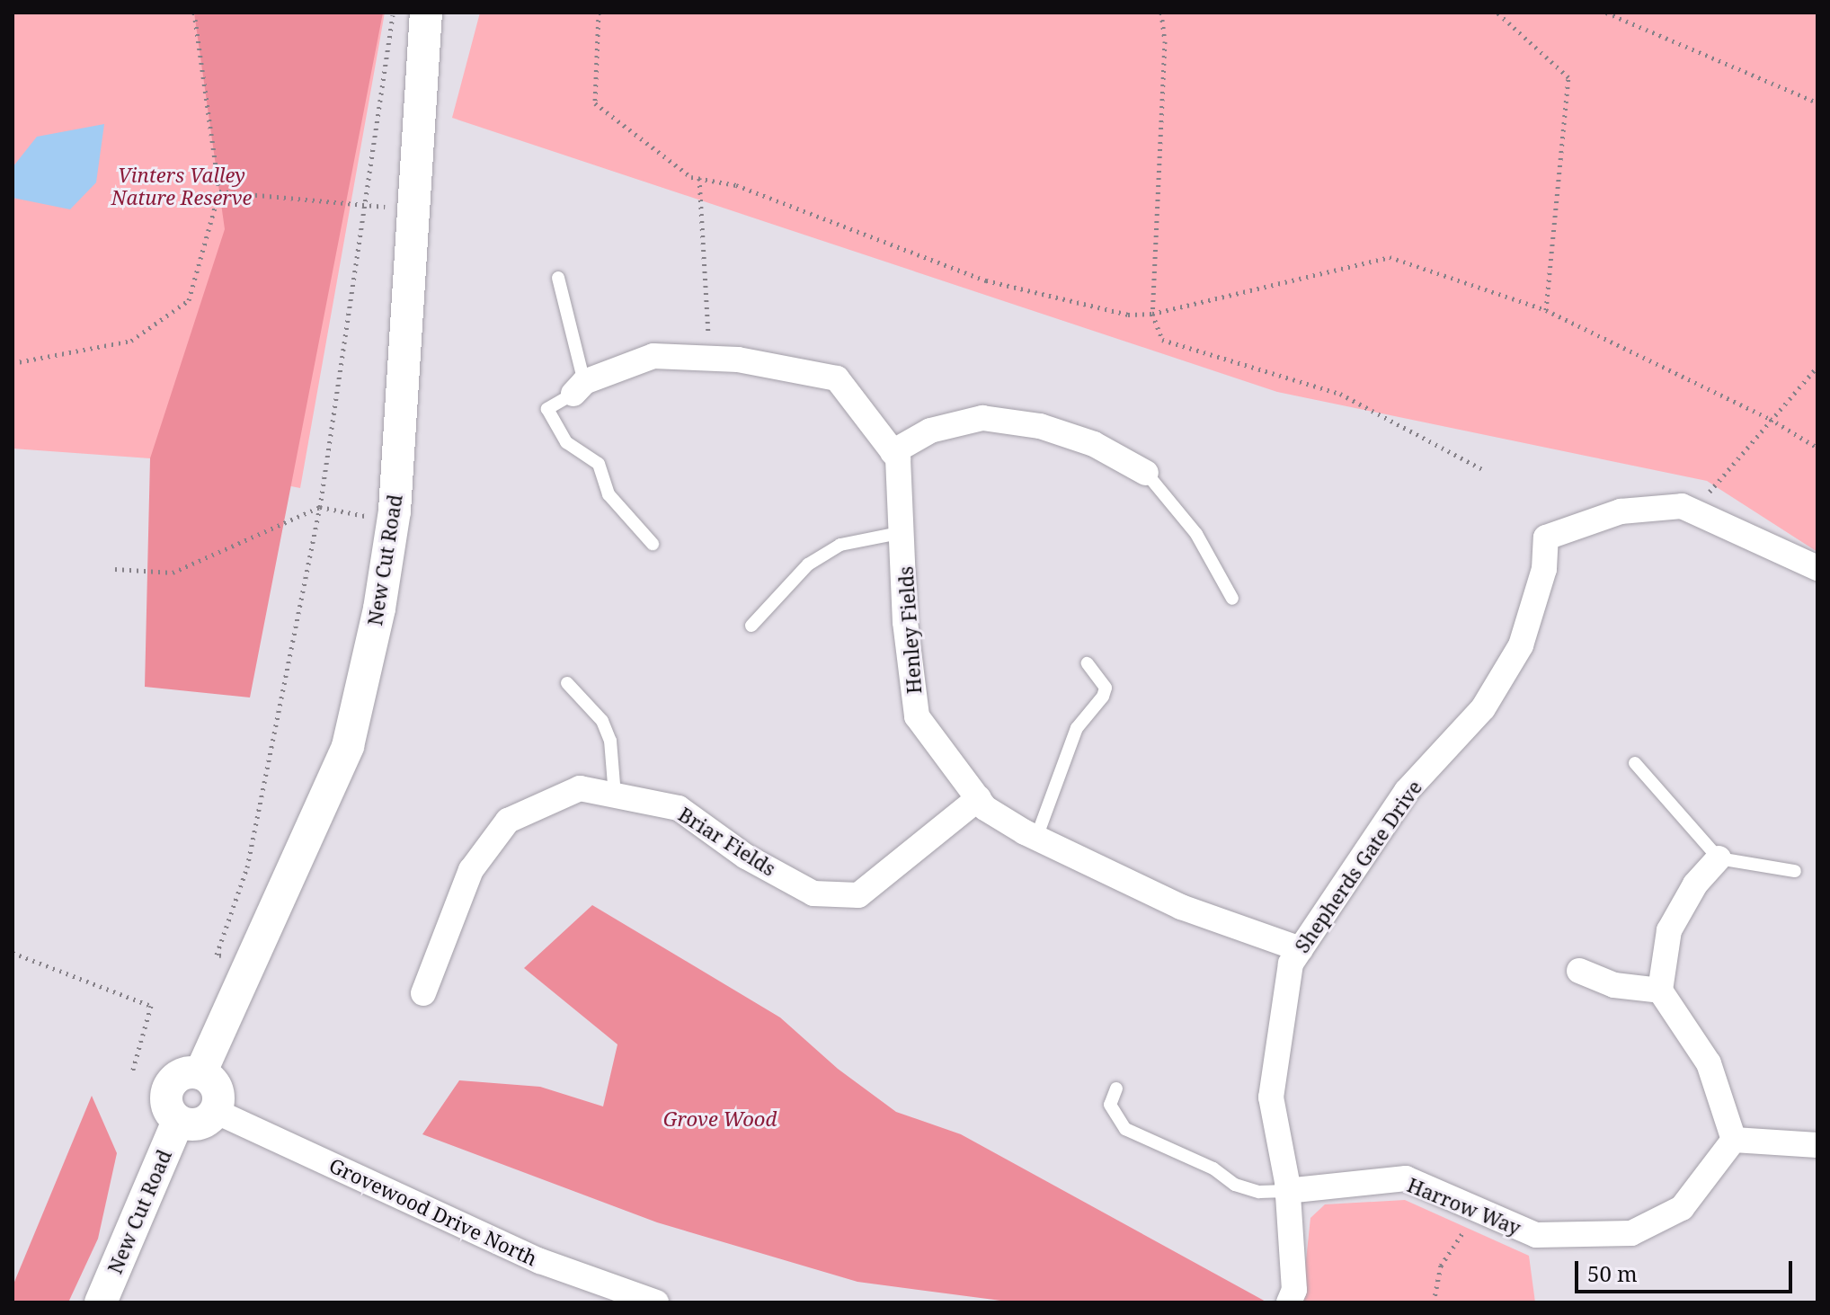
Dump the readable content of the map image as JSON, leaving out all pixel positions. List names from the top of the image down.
{
  "streets": {
    "street": [
      "New Cut Road",
      "Henley Fields",
      "Briar Fields",
      "Shepherds Gate Drive",
      "Harrow Way",
      "Grovewood Drive North"
    ]
  },
  "crossings": [
    ["New Cut Road", "Grovewood Drive North"],
    ["Henley Fields", "Briar Fields"],
    ["Henley Fields", "Shepherds Gate Drive"],
    ["Shepherds Gate Drive", "Harrow Way"]
  ],
  "parks": ["Vinters Valley Nature Reserve", "Grove Wood"],
  "scale_bar": "50 m"
}
